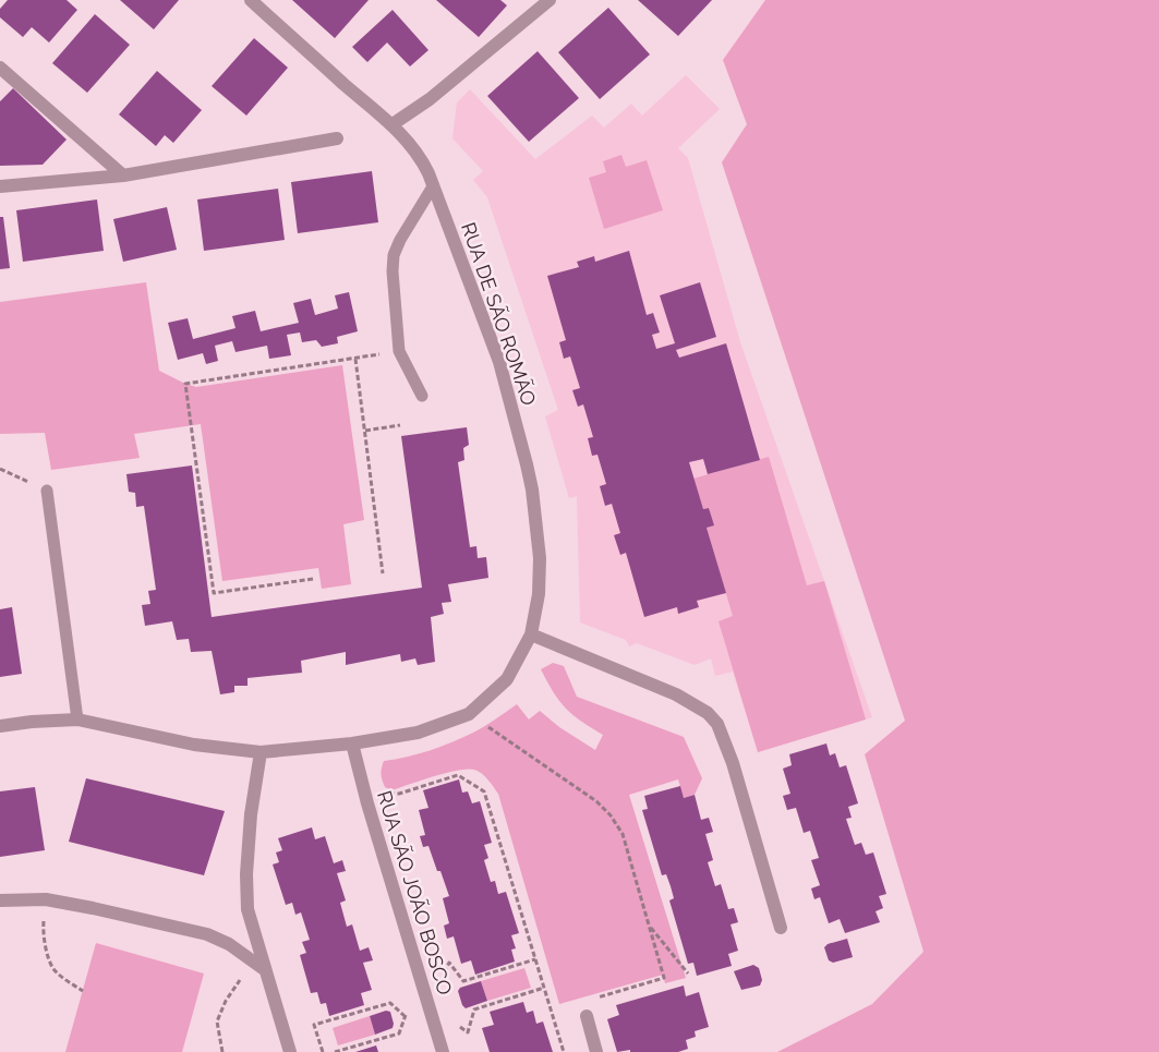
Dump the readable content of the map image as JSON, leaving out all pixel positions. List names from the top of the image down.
{
  "streets": {
    "street": ["RUA DE SÃO ROMÃO", "RUA SÃO JOÃO BOSCO"]
  },
  "crossings": [
    ["RUA DE SÃO ROMÃO", "RUA SÃO JOÃO BOSCO"]
  ]
}
